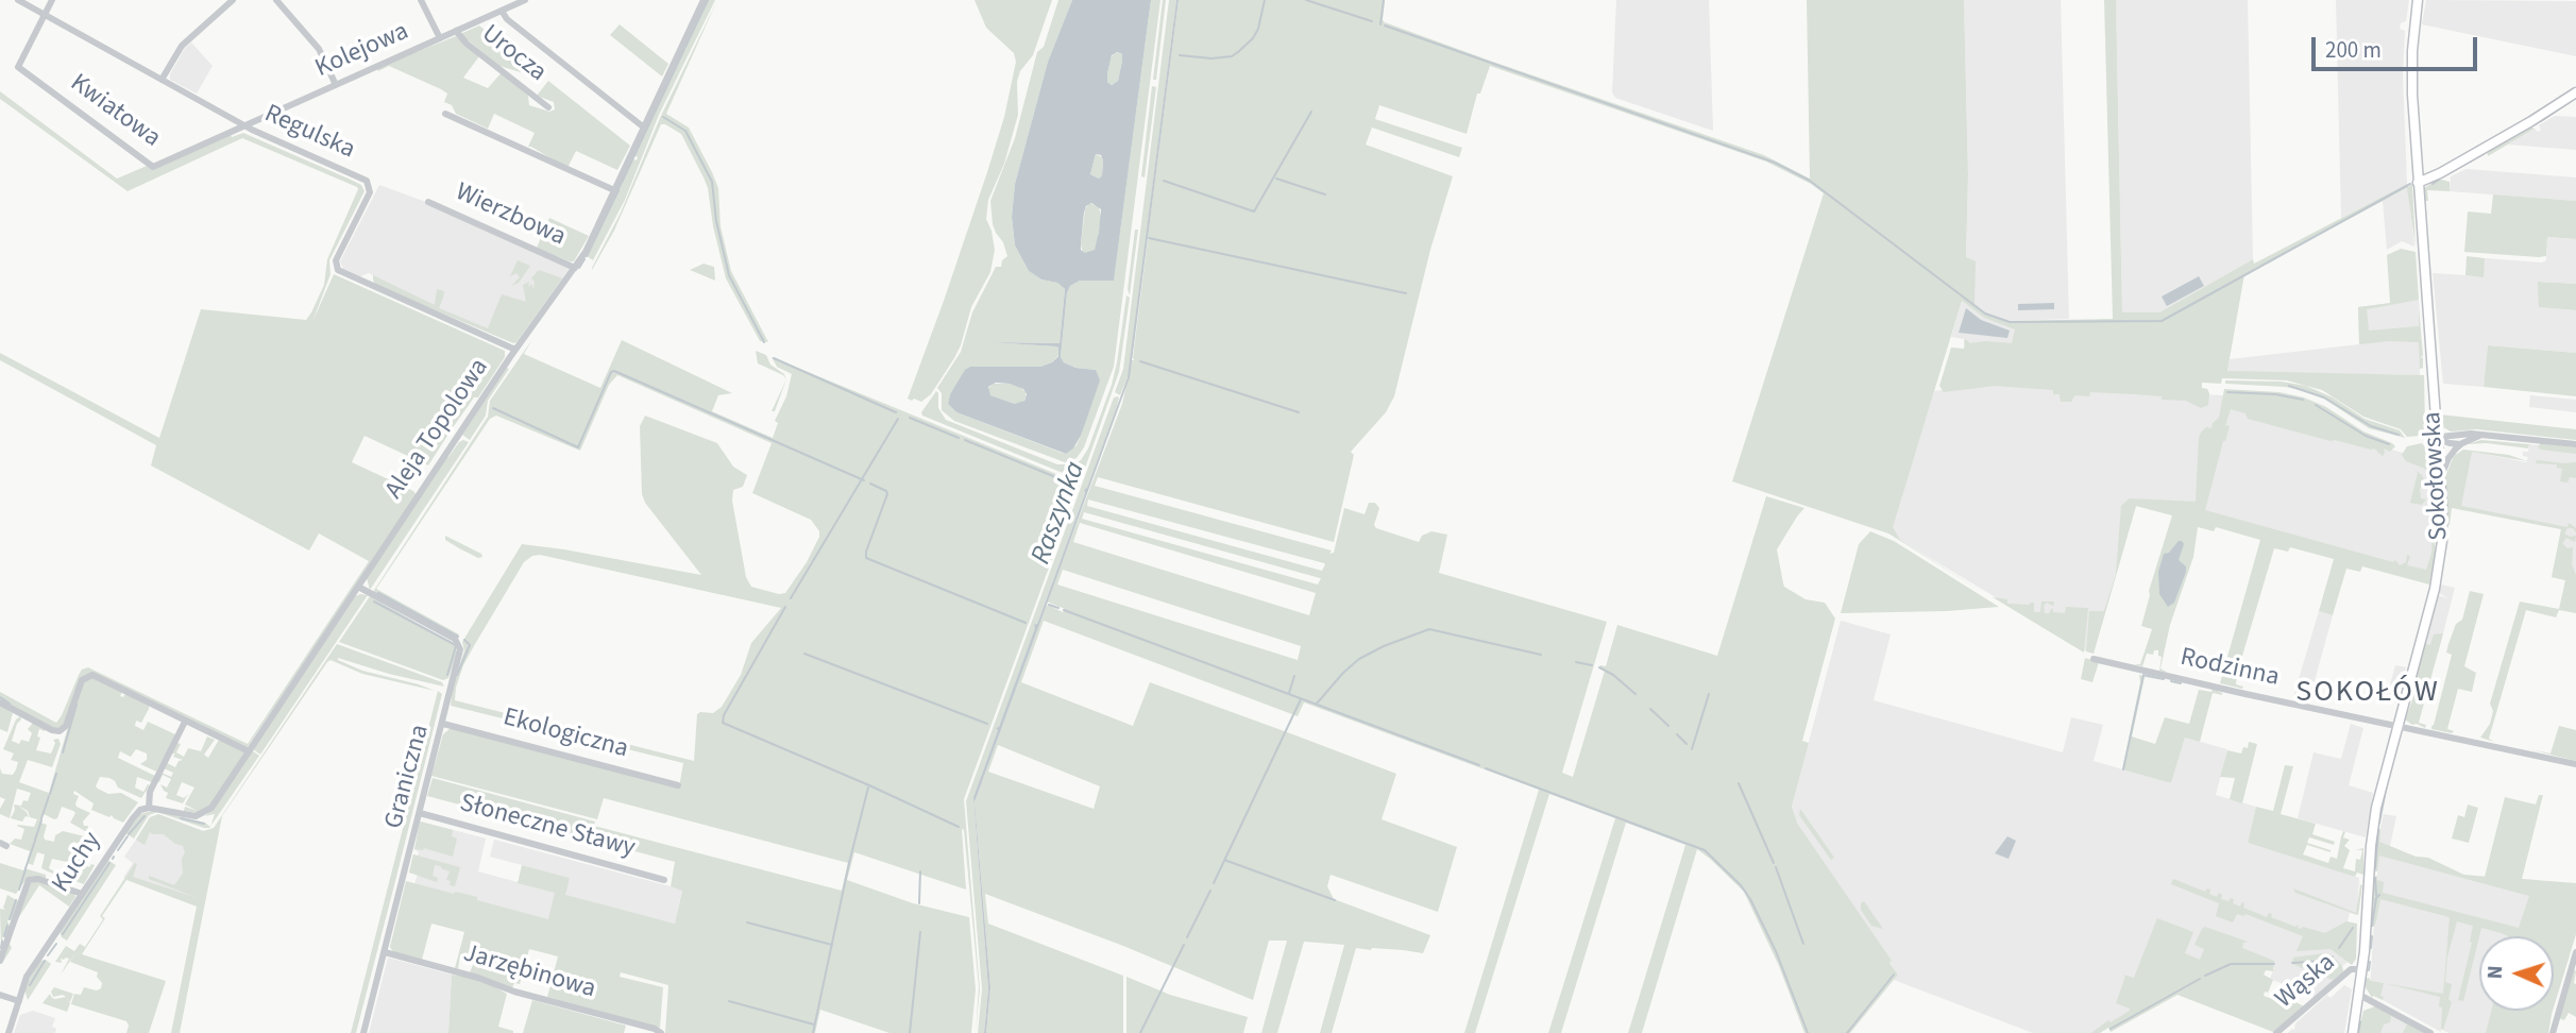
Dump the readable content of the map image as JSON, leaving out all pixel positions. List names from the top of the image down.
{
  "streets": {
    "street": [
      "Kolejowa",
      "Urocza",
      "Kwiatowa",
      "Regulska",
      "Wierzbowa",
      "Aleja Topolowa",
      "Sokołowska",
      "Rodzinna",
      "Ekologiczna",
      "Graniczna",
      "Słoneczne Stawy",
      "Kuchy",
      "Jarzębinowa",
      "Wąska"
    ]
  },
  "crossings": [
    ["Kolejowa", "Urocza"],
    ["Kolejowa", "Kwiatowa"],
    ["Kolejowa", "Regulska"],
    ["Kwiatowa", "Regulska"],
    ["Regulska", "Aleja Topolowa"],
    ["Wierzbowa", "Aleja Topolowa"],
    ["Aleja Topolowa", "Graniczna"],
    ["Aleja Topolowa", "Kuchy"],
    ["Sokołowska", "Rodzinna"],
    ["Sokołowska", "Wąska"],
    ["Ekologiczna", "Graniczna"],
    ["Graniczna", "Słoneczne Stawy"],
    ["Graniczna", "Jarzębinowa"]
  ],
  "districts": ["SOKOŁÓW"],
  "water": ["Raszynka"],
  "scale_bar": "200 m",
  "north": "left"
}
